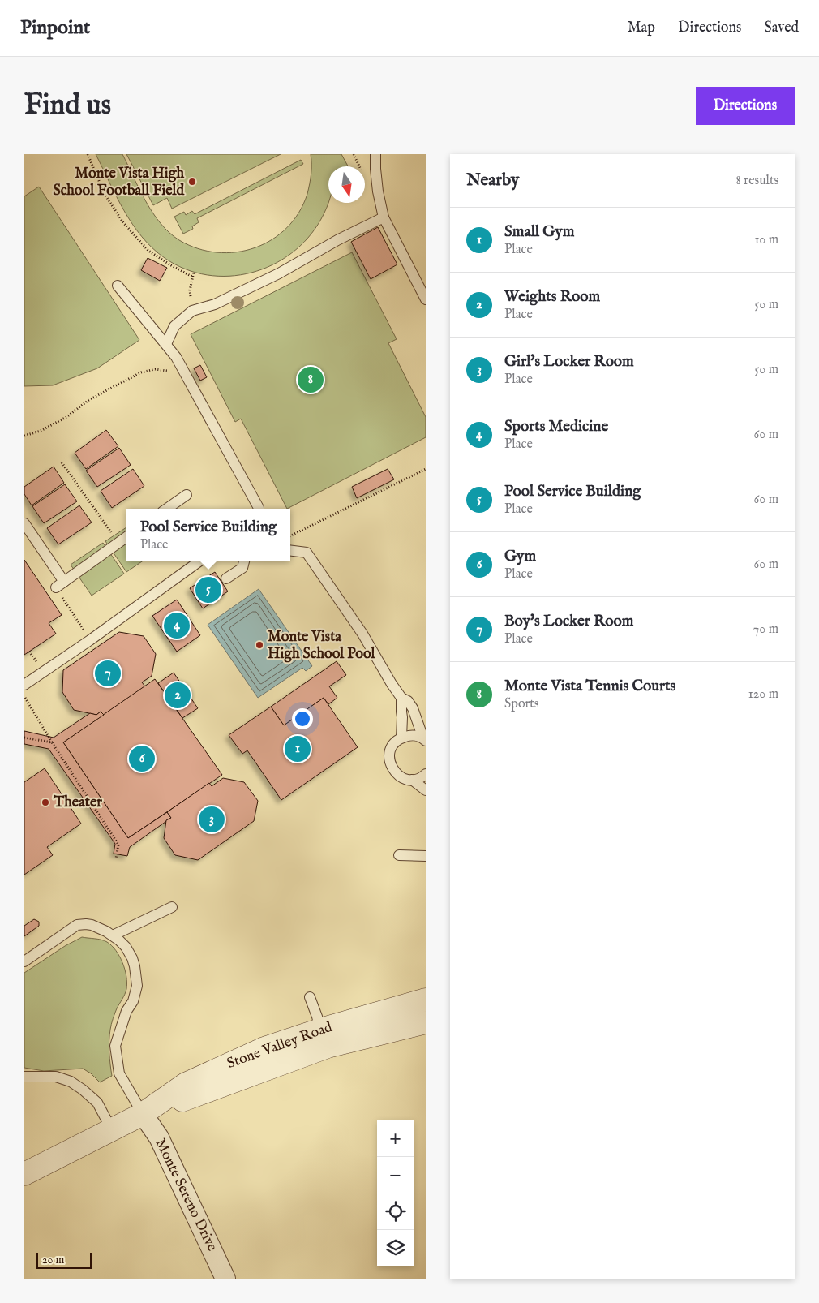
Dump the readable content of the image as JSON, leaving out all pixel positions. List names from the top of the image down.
{
  "streets": {
    "street": ["Stone Valley Road", "Monte Sereno Drive"]
  },
  "crossings": [
    ["Stone Valley Road", "Monte Sereno Drive"]
  ],
  "places": ["Monte Vista High School Football Field", "Monte Vista High School Pool", "Theater"],
  "scale_bar": "20 m",
  "north": "bottom",
  "page": {
    "header": "Pinpoint",
    "nav": ["Map", "Directions", "Saved"],
    "buttons": "Directions",
    "title": "Find us",
    "heading": ["Nearby", "8 results"],
    "list": [
      {
        "mark": "1",
        "name": "Small Gym",
        "note": "Place",
        "value": "10 m"
      },
      {
        "mark": "2",
        "name": "Weights Room",
        "note": "Place",
        "value": "50 m"
      },
      {
        "mark": "3",
        "name": "Girl's Locker Room",
        "note": "Place",
        "value": "50 m"
      },
      {
        "mark": "4",
        "name": "Sports Medicine",
        "note": "Place",
        "value": "60 m"
      },
      {
        "mark": "5",
        "name": "Pool Service Building",
        "note": "Place",
        "value": "60 m"
      },
      {
        "mark": "6",
        "name": "Gym",
        "note": "Place",
        "value": "60 m"
      },
      {
        "mark": "7",
        "name": "Boy's Locker Room",
        "note": "Place",
        "value": "70 m"
      },
      {
        "mark": "8",
        "name": "Monte Vista Tennis Courts",
        "note": "Sports",
        "value": "120 m"
      }
    ],
    "pins": [
      "8",
      "5",
      "4",
      "7",
      "2",
      "1",
      "6",
      "3"
    ],
    "popup": ["Pool Service Building", "Place"],
    "map_buttons": ["+", "−"],
    "scale": "20 m"
  }
}
